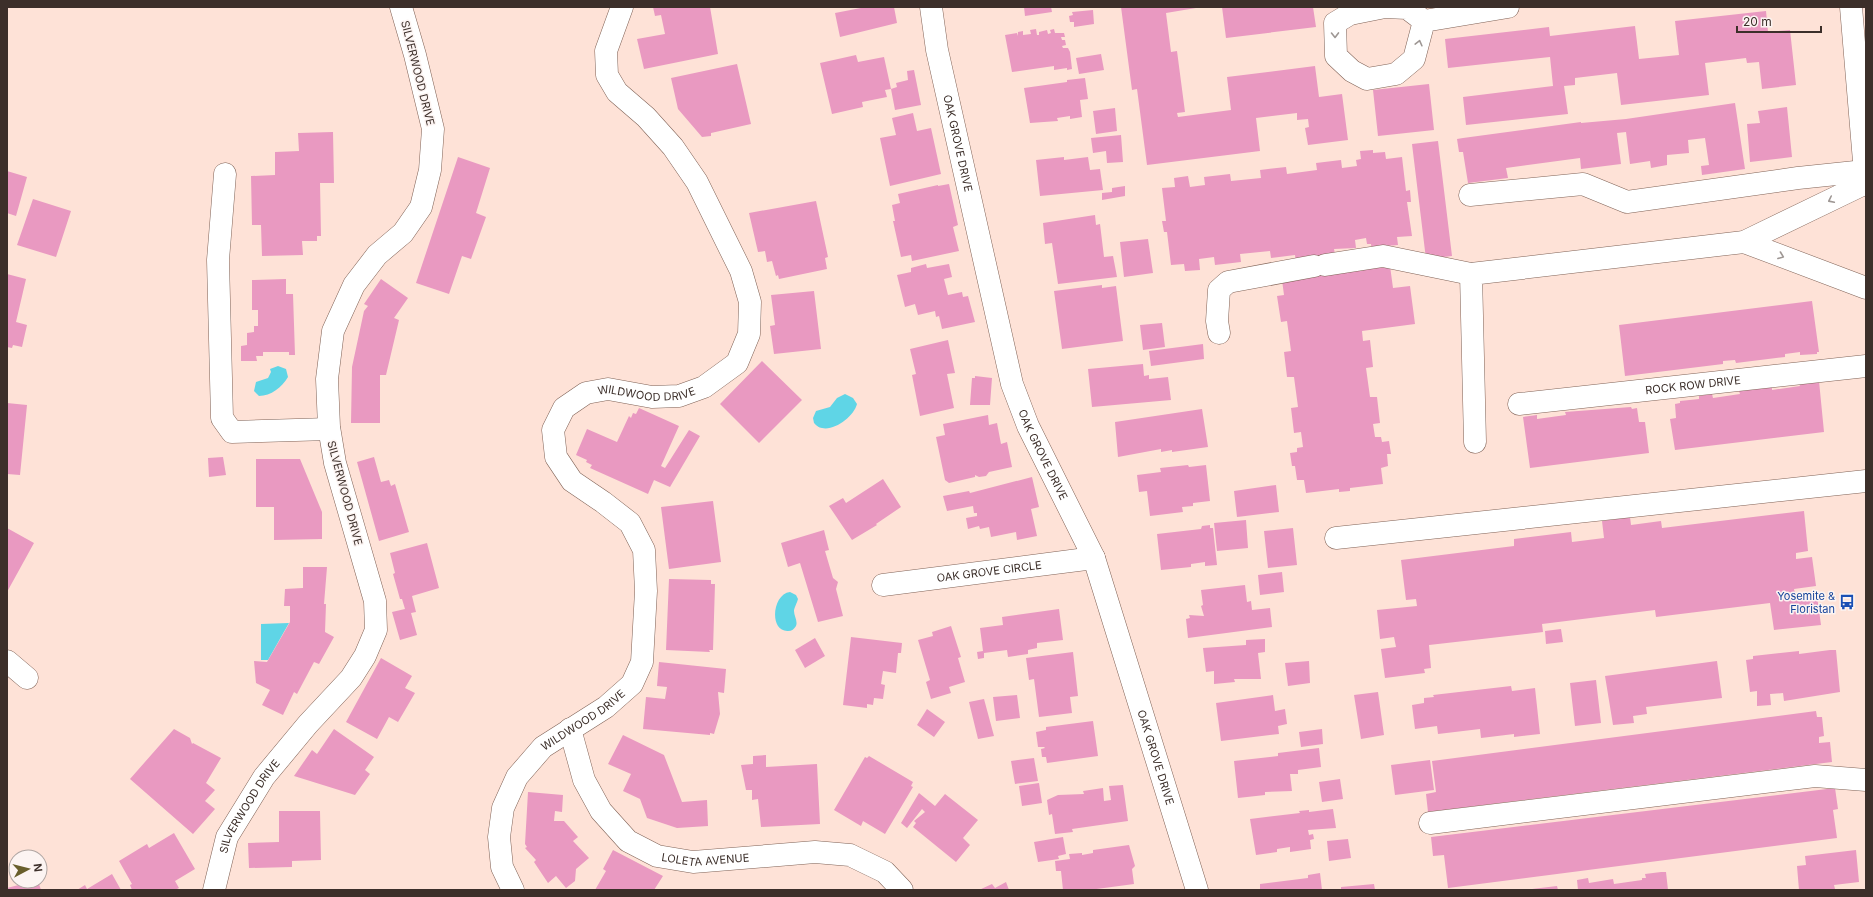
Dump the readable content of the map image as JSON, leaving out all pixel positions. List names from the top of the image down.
{
  "streets": {
    "street": [
      "SILVERWOOD DRIVE",
      "OAK GROVE DRIVE",
      "ROCK ROW DRIVE",
      "WILDWOOD DRIVE",
      "OAK GROVE CIRCLE",
      "LOLETA AVENUE"
    ]
  },
  "crossings": [
    ["OAK GROVE DRIVE", "OAK GROVE CIRCLE"],
    ["WILDWOOD DRIVE", "LOLETA AVENUE"]
  ],
  "places": {
    "bus stop": ["Yosemite & Floristan"]
  },
  "scale_bar": "20 m",
  "north": "right"
}
